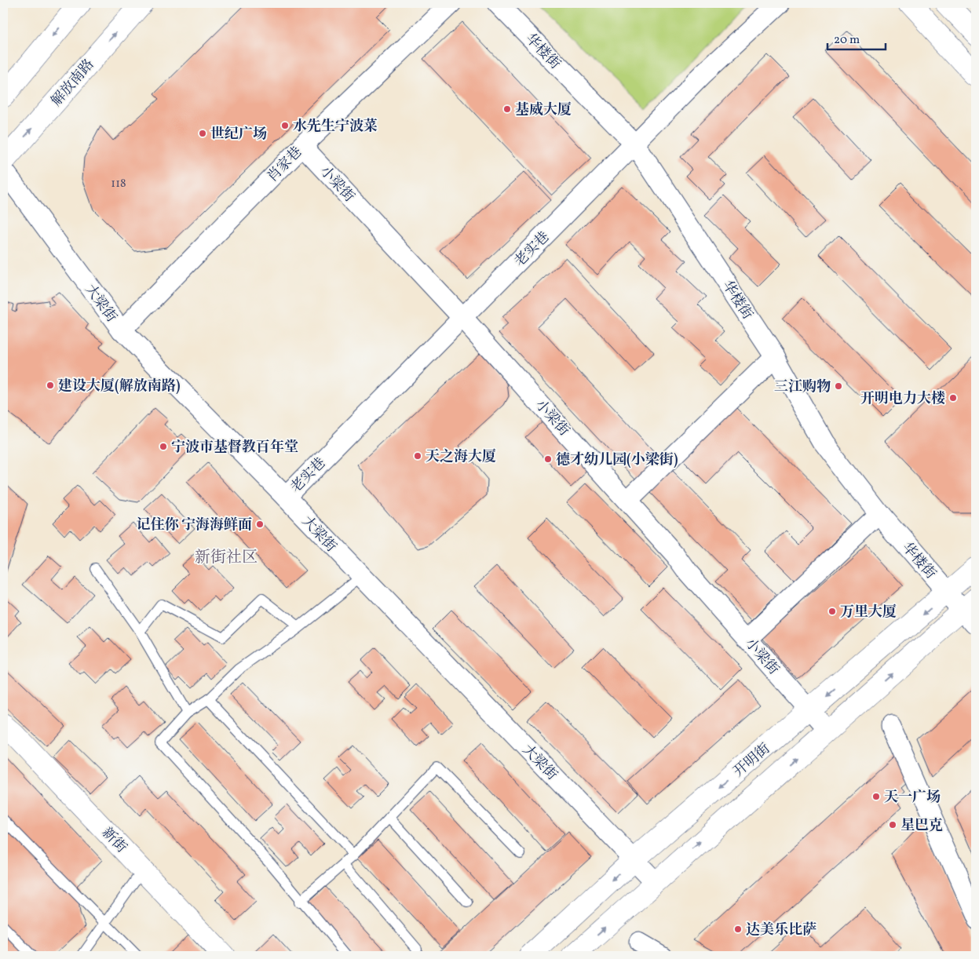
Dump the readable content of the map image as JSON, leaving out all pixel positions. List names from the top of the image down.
{
  "streets": {
    "street": [
      "华楼街",
      "解放南路",
      "肖家巷",
      "小梁街",
      "老实巷",
      "大梁街",
      "开明街",
      "新街"
    ]
  },
  "crossings": [
    ["华楼街", "老实巷"],
    ["华楼街", "开明街"],
    ["肖家巷", "小梁街"],
    ["肖家巷", "大梁街"],
    ["小梁街", "老实巷"],
    ["小梁街", "开明街"],
    ["老实巷", "大梁街"],
    ["大梁街", "开明街"]
  ],
  "districts": ["新街社区"],
  "places": [
    "基威大厦",
    "水先生宁波菜",
    "世纪广场",
    "建设大厦(解放南路)",
    "三江购物",
    "开明电力大楼",
    "宁波市基督教百年堂",
    "天之海大厦",
    "德才幼儿园(小梁街)",
    "记住你 宁海海鲜面",
    "万里大厦",
    "天一广场",
    "星巴克",
    "达美乐比萨"
  ],
  "house_numbers": ["118"],
  "scale_bar": "20 m"
}
